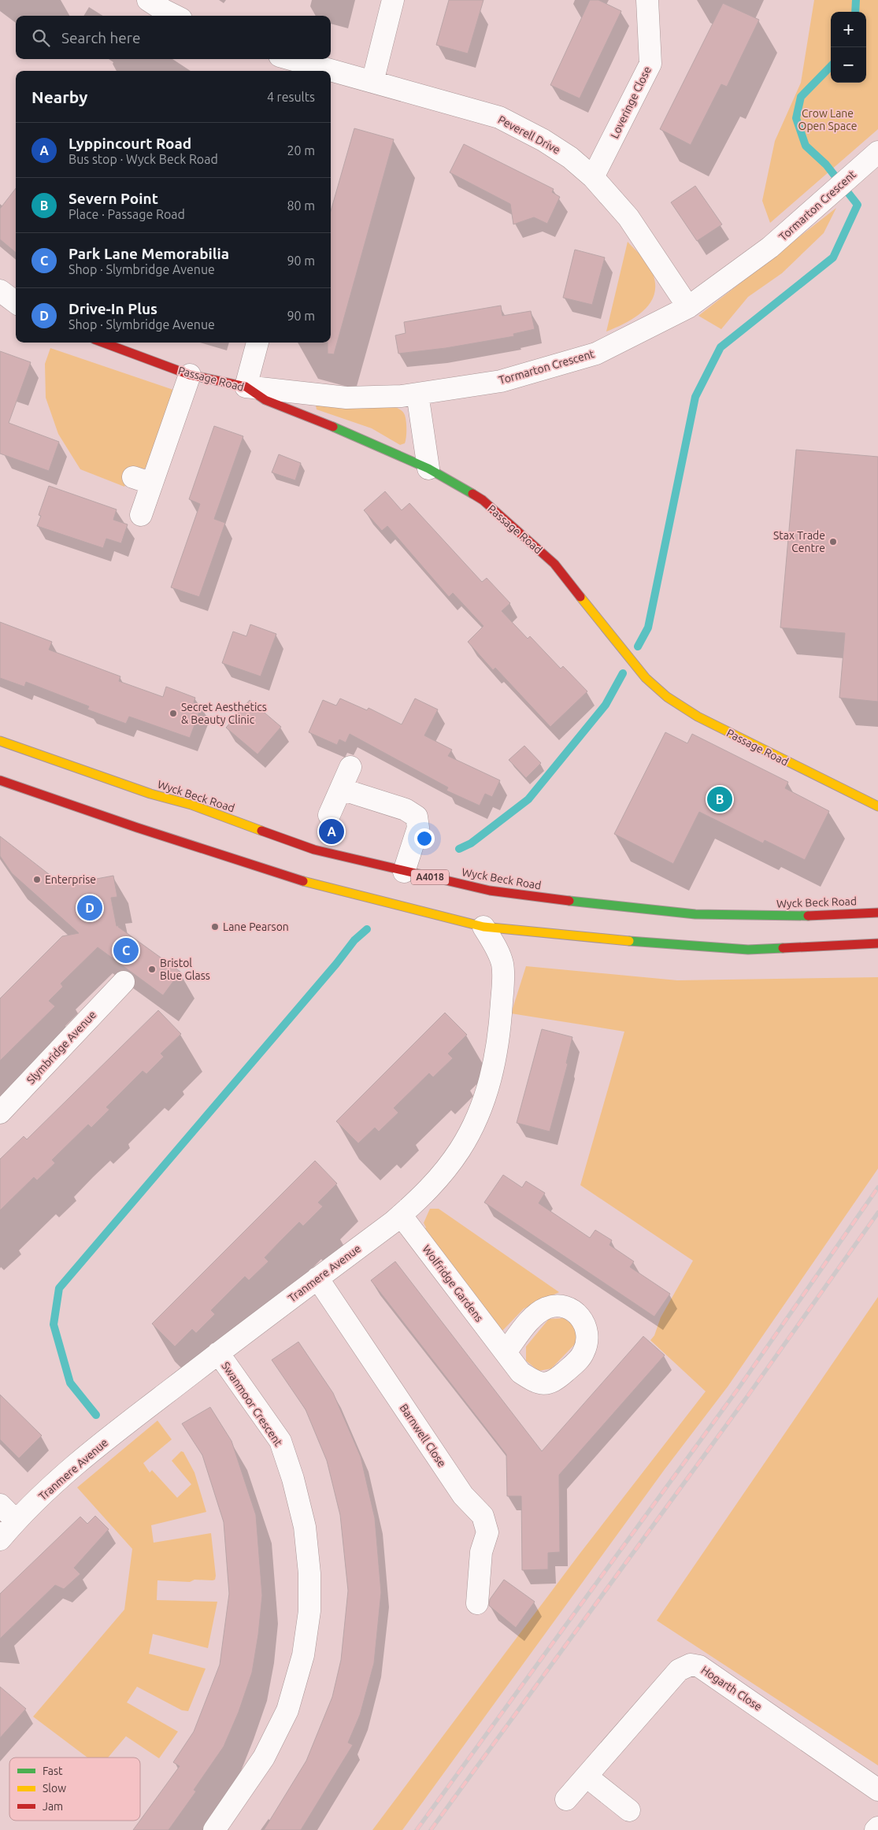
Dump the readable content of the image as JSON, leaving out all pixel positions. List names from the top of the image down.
{
  "streets": {
    "main road": ["Passage Road", "Wyck Beck Road", "A4018"],
    "street": [
      "Loveringe Close",
      "Peverell Drive",
      "Tormarton Crescent",
      "Slymbridge Avenue",
      "Tranmere Avenue",
      "Wolfridge Gardens",
      "Swanmoor Crescent",
      "Barnwell Close",
      "Hogarth Close"
    ]
  },
  "crossings": [
    ["Loveringe Close", "Peverell Drive"],
    ["Peverell Drive", "Tormarton Crescent"],
    ["Tormarton Crescent", "Passage Road"],
    ["Tranmere Avenue", "Wolfridge Gardens"],
    ["Tranmere Avenue", "Swanmoor Crescent"],
    ["Tranmere Avenue", "Barnwell Close"]
  ],
  "parks": ["Crow Lane Open Space"],
  "places": [
    "Stax Trade Centre",
    "Secret Aesthetics & Beauty Clinic",
    "Enterprise",
    "Lane Pearson",
    "Bristol Blue Glass"
  ],
  "legend": ["Fast", "Slow", "Jam"],
  "page": {
    "map_buttons": ["+", "−"],
    "search": "Search here",
    "heading": ["Nearby", "4 results"],
    "list": [
      {
        "mark": "A",
        "name": "Lyppincourt Road",
        "note": "Bus stop · Wyck Beck Road",
        "value": "20 m"
      },
      {
        "mark": "B",
        "name": "Severn Point",
        "note": "Place · Passage Road",
        "value": "80 m"
      },
      {
        "mark": "C",
        "name": "Park Lane Memorabilia",
        "note": "Shop · Slymbridge Avenue",
        "value": "90 m"
      },
      {
        "mark": "D",
        "name": "Drive-In Plus",
        "note": "Shop · Slymbridge Avenue",
        "value": "90 m"
      }
    ],
    "pins": [
      "B",
      "A",
      "D",
      "C"
    ]
  }
}
